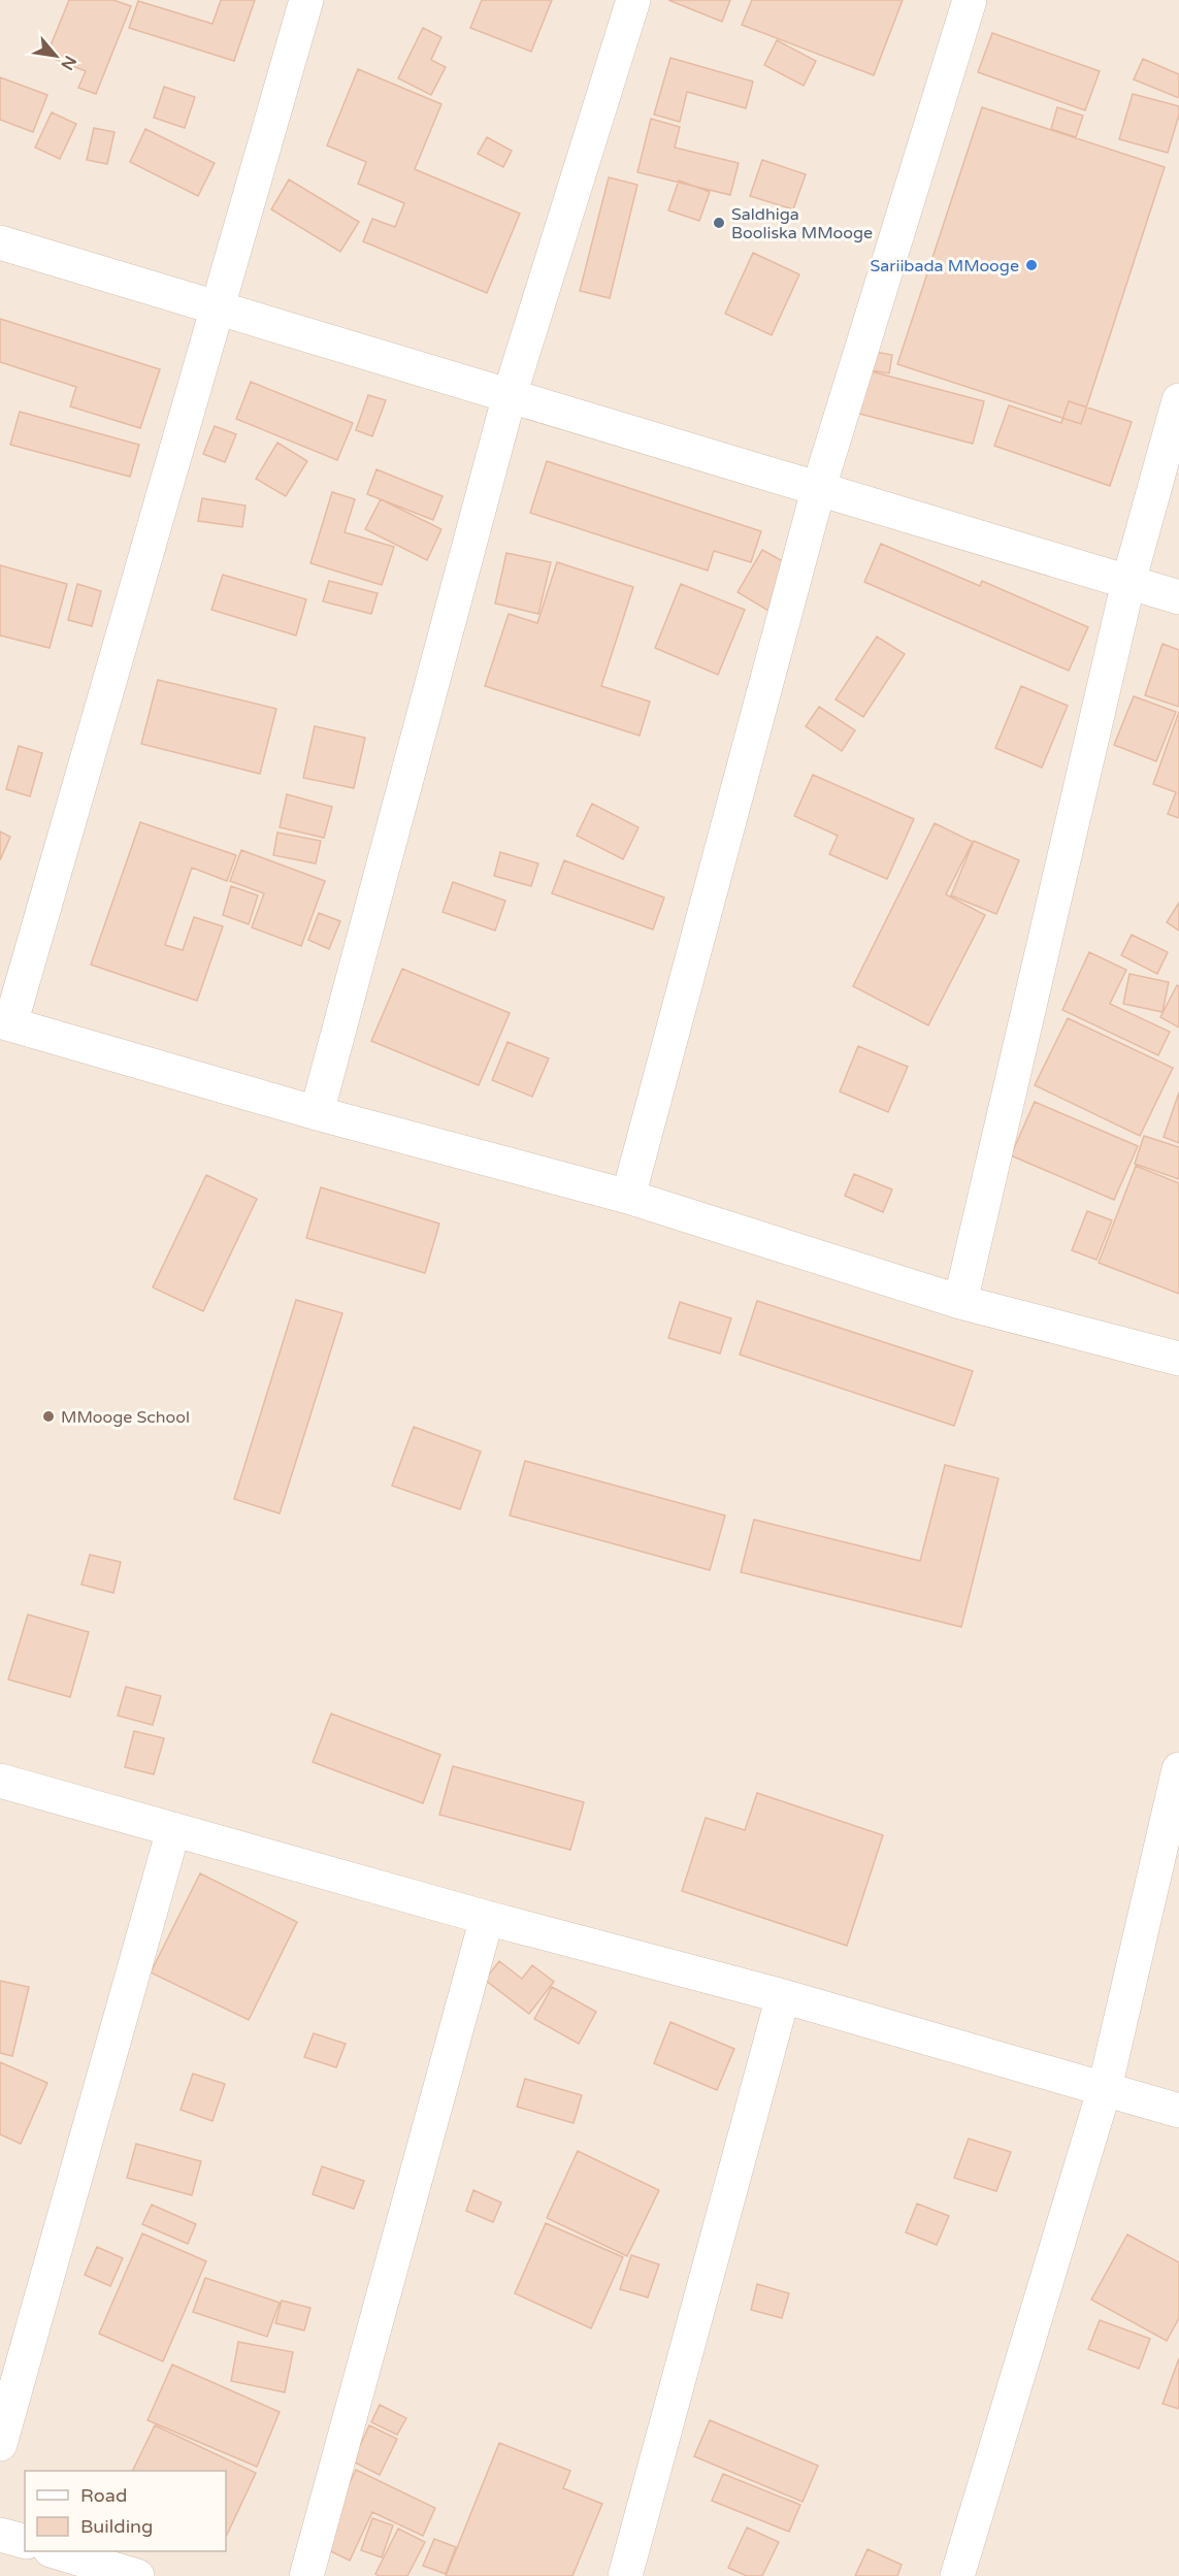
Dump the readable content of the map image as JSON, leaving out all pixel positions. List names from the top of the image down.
{
  "places": ["Saldhiga Booliska MMooge", "Sariibada MMooge", "MMooge School"],
  "legend": ["Road", "Building"],
  "north": "bottom right"
}
